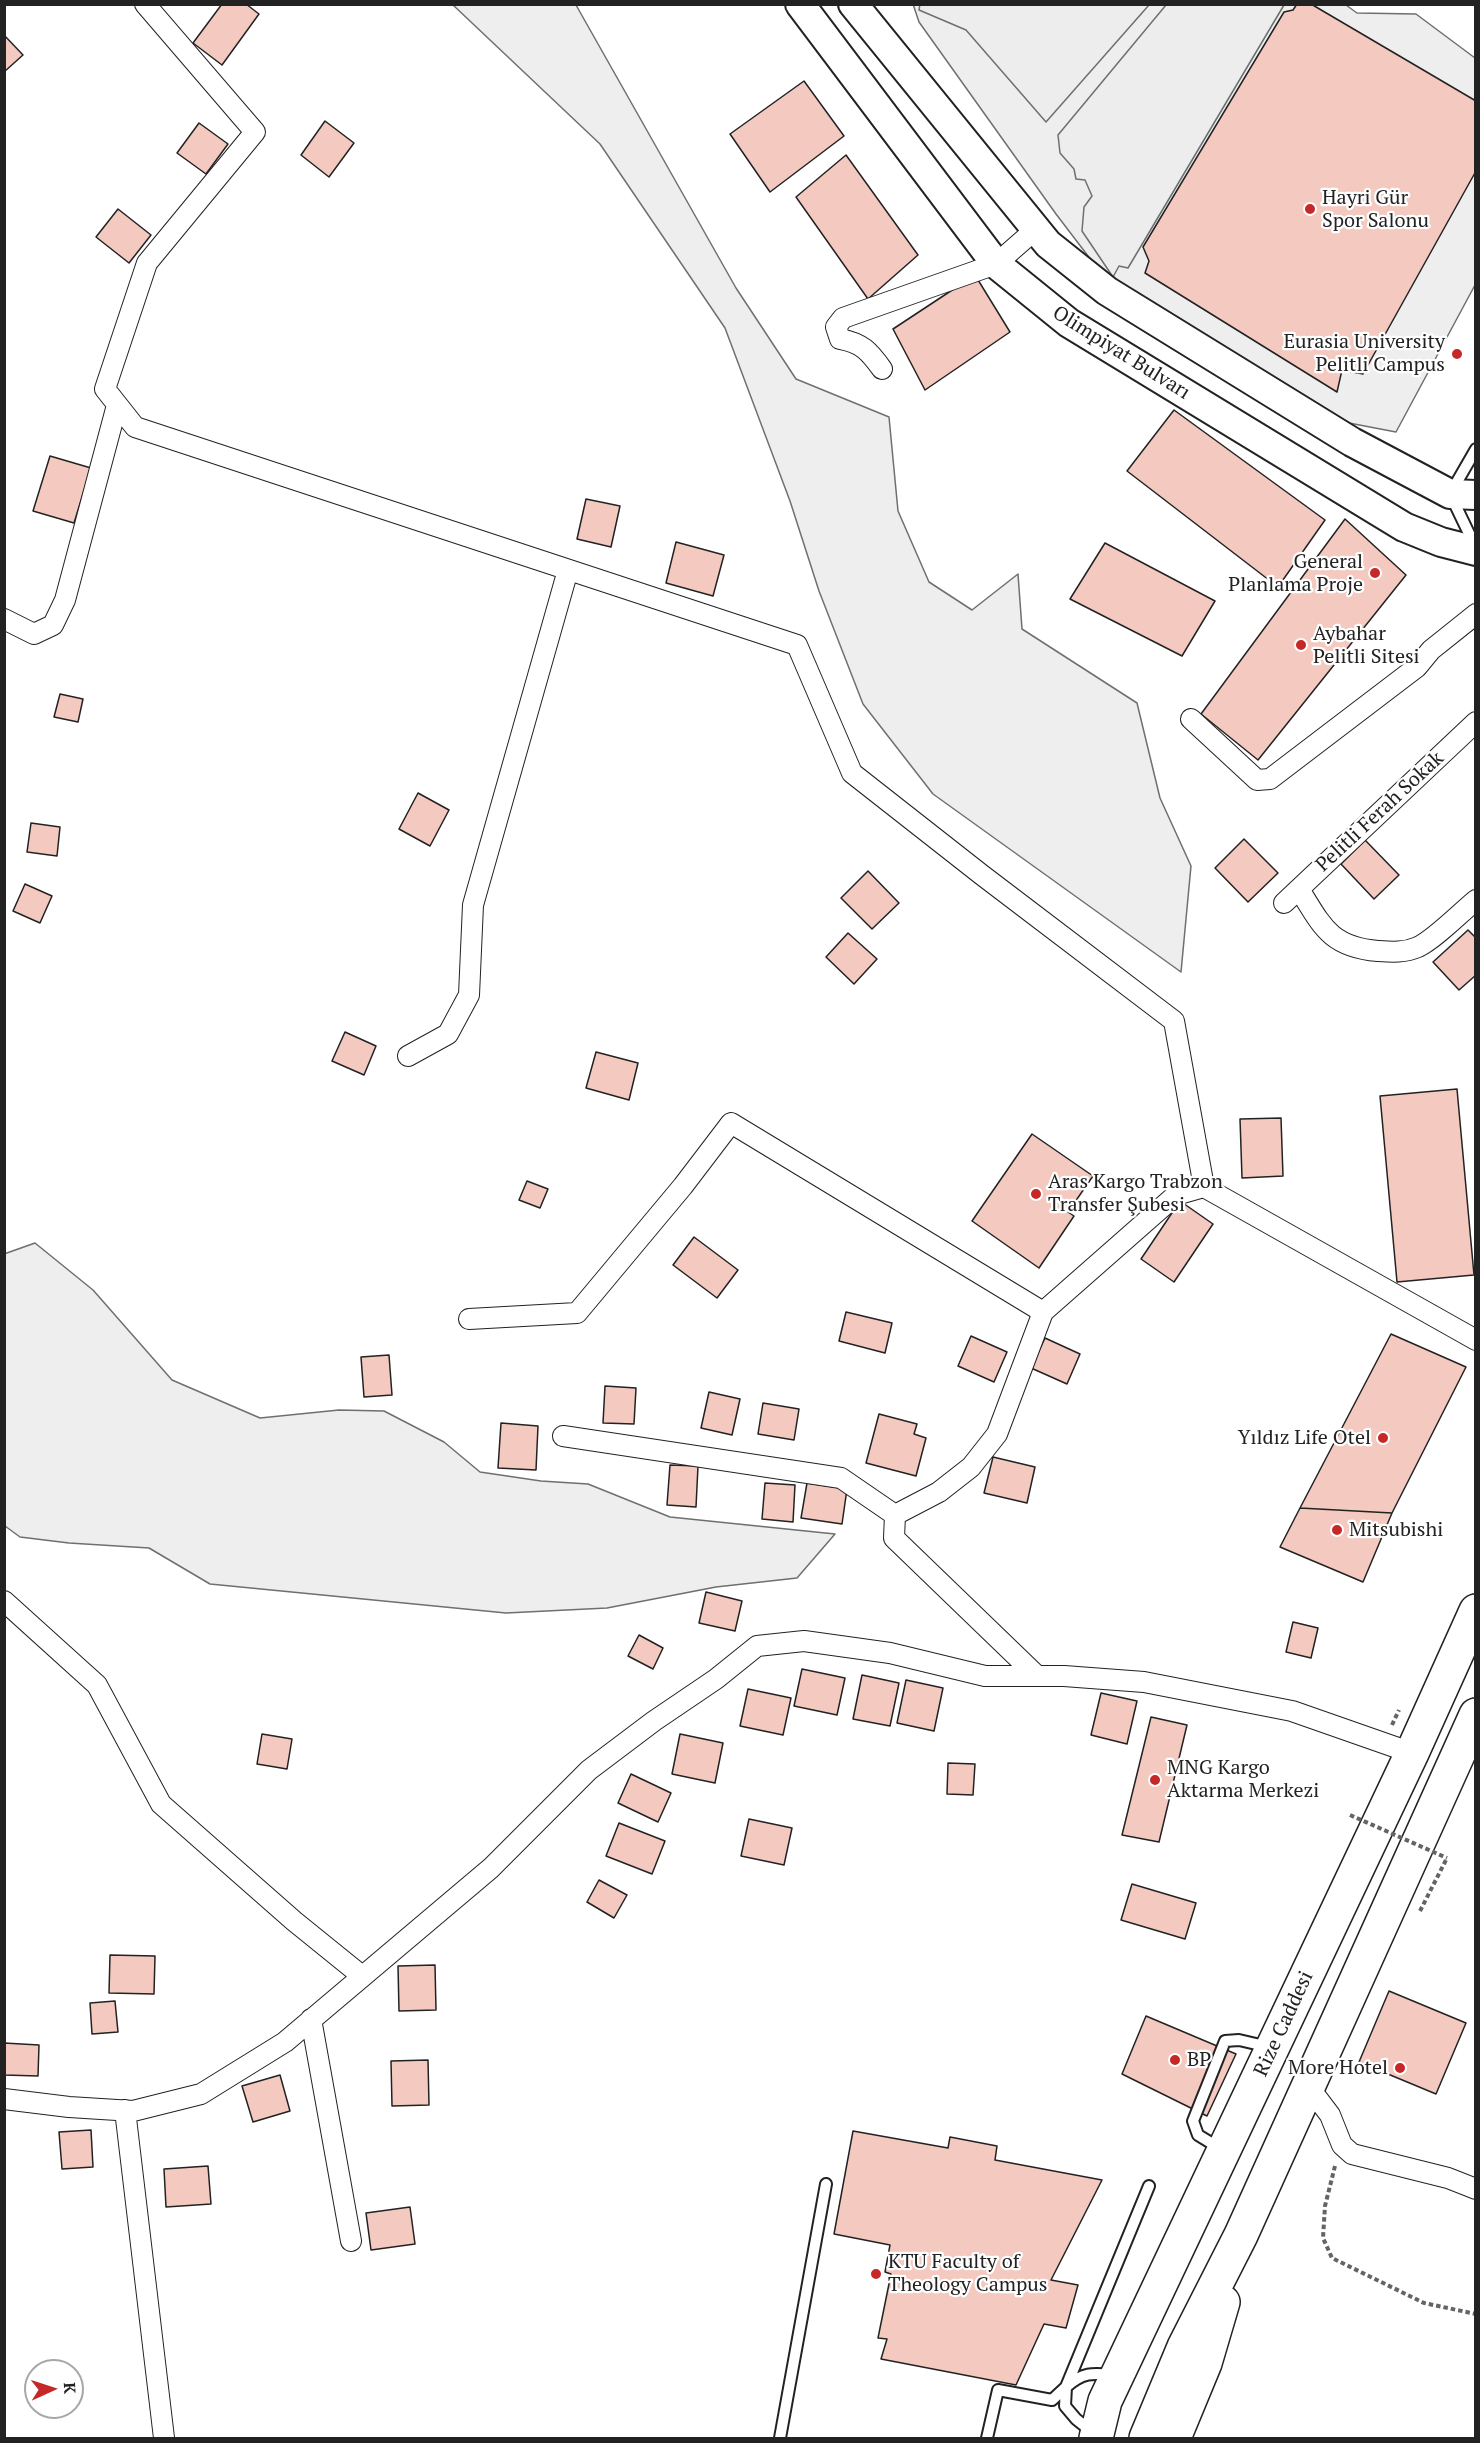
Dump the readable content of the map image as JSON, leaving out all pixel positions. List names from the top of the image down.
{
  "streets": {
    "highway": ["Rize Caddesi"],
    "main road": ["Olimpiyat Bulvarı"],
    "street": ["Pelitli Ferah Sokak"]
  },
  "places": [
    "Hayri Gür Spor Salonu",
    "Eurasia University Pelitli Campus",
    "General Planlama Proje",
    "Aybahar Pelitli Sitesi",
    "Aras Kargo Trabzon Transfer Şubesi",
    "Yıldız Life Otel",
    "Mitsubishi",
    "MNG Kargo Aktarma Merkezi",
    "BP",
    "More Hotel",
    "KTU Faculty of Theology Campus"
  ],
  "north": "right"
}
